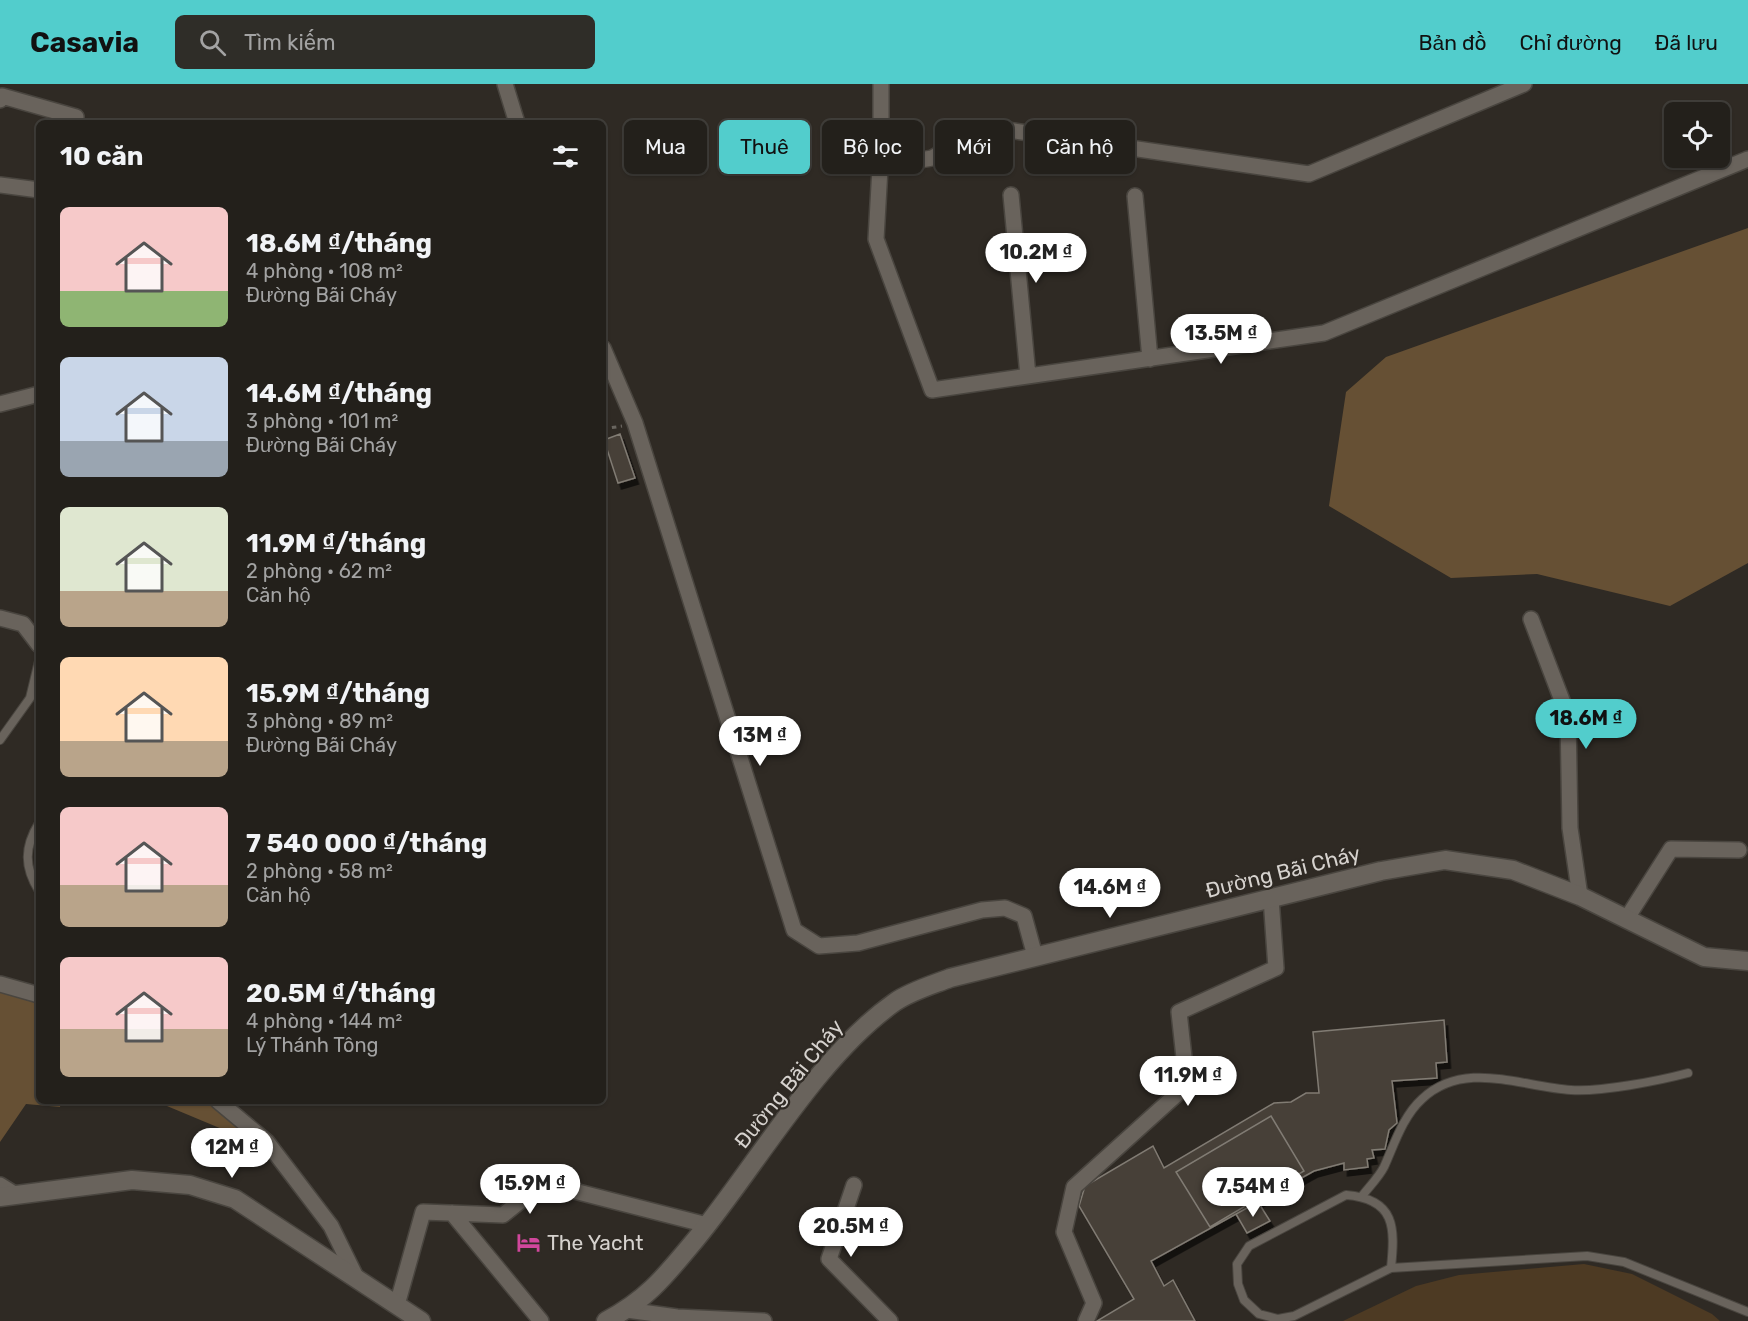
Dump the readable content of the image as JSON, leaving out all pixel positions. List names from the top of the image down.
{
  "streets": {
    "main road": ["Đường Bãi Cháy"]
  },
  "places": {
    "hotel": ["The Yacht"]
  },
  "page": {
    "header": "Casavia",
    "search": "Tìm kiếm",
    "nav": ["Bản đồ", "Chỉ đường", "Đã lưu"],
    "chip": [
      "Mua",
      "Thuê",
      "Bộ lọc",
      "Mới",
      "Căn hộ"
    ],
    "heading": "10 căn",
    "list": [
      {
        "name": "18.6M ₫/tháng",
        "note": "4 phòng · 108 m² · Đường Bãi Cháy"
      },
      {
        "name": "14.6M ₫/tháng",
        "note": "3 phòng · 101 m² · Đường Bãi Cháy"
      },
      {
        "name": "11.9M ₫/tháng",
        "note": "2 phòng · 62 m² · Căn hộ"
      },
      {
        "name": "15.9M ₫/tháng",
        "note": "3 phòng · 89 m² · Đường Bãi Cháy"
      },
      {
        "name": "7 540 000 ₫/tháng",
        "note": "2 phòng · 58 m² · Căn hộ"
      },
      {
        "name": "20.5M ₫/tháng",
        "note": "4 phòng · 144 m² · Lý Thánh Tông"
      }
    ],
    "price": [
      "10.2M ₫",
      "13.5M ₫",
      "18.6M ₫",
      "13M ₫",
      "14.6M ₫",
      "11.9M ₫",
      "12M ₫",
      "15.9M ₫",
      "7.54M ₫",
      "20.5M ₫"
    ]
  }
}
